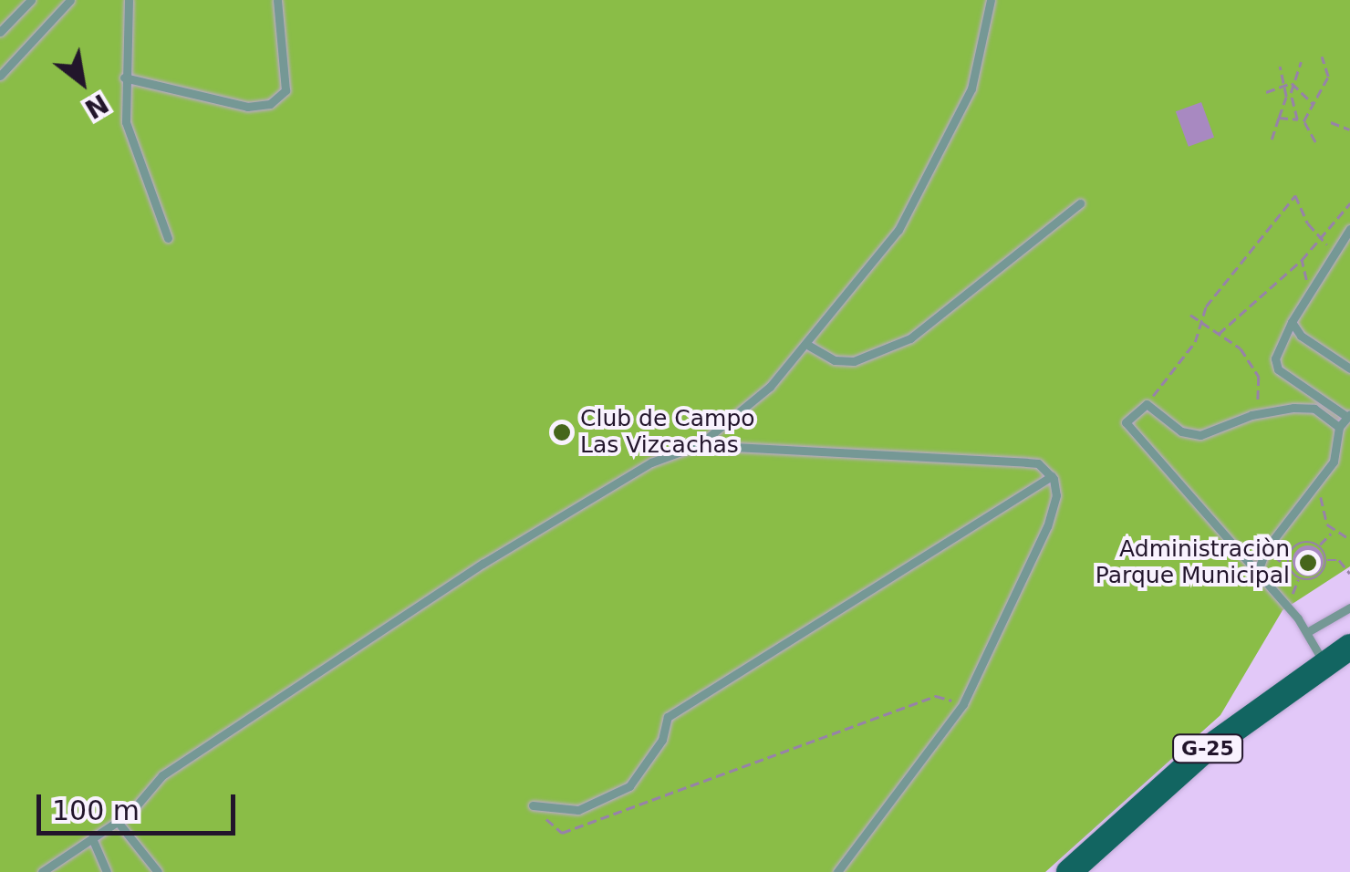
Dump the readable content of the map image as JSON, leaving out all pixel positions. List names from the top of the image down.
{
  "streets": {
    "main road": ["G-25"]
  },
  "places": ["Club de Campo Las Vizcachas", "Administraciòn Parque Municipal"],
  "scale_bar": "100 m",
  "north": "bottom right"
}
